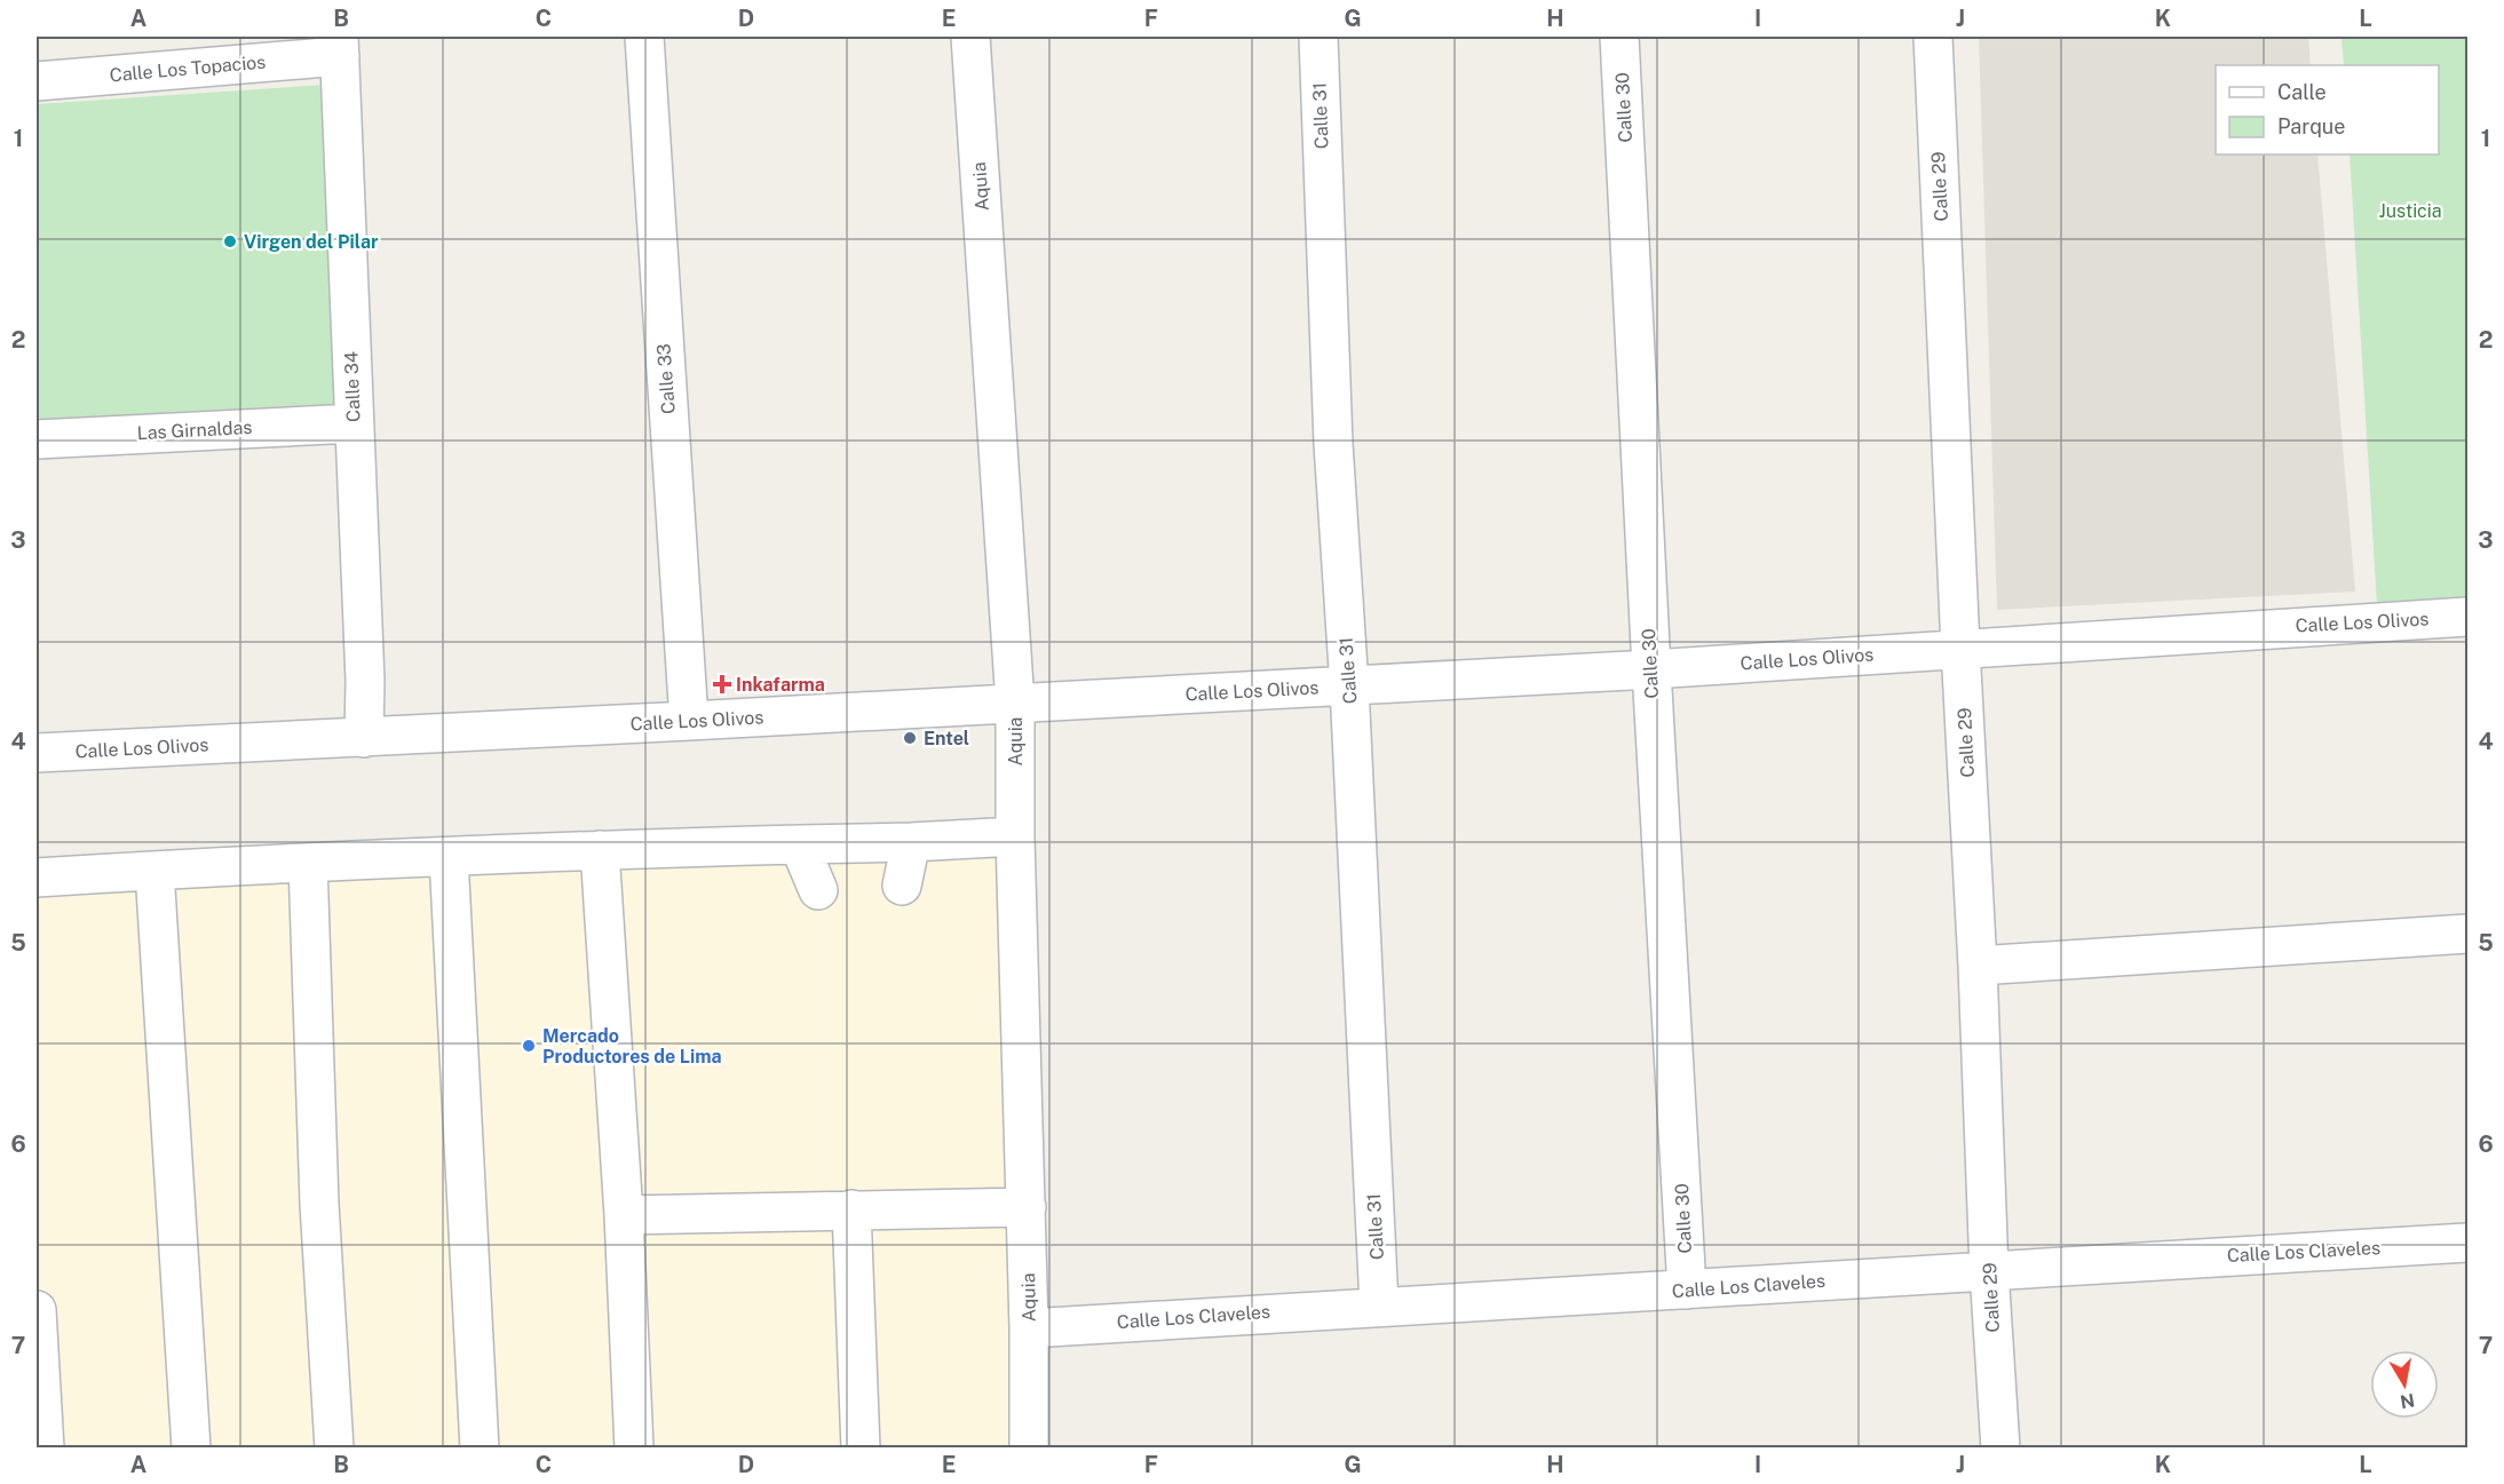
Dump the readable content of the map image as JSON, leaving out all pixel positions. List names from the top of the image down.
{
  "streets": {
    "street": [
      "Calle Los Topacios",
      "Calle 30",
      "Calle 31",
      "Aquia",
      "Calle 29",
      "Calle 33",
      "Calle 34",
      "Las Girnaldas",
      "Calle Los Olivos",
      "Calle Los Claveles"
    ]
  },
  "crossings": [
    ["Calle Los Topacios", "Calle 34"],
    ["Calle 30", "Calle Los Olivos"],
    ["Calle 30", "Calle Los Claveles"],
    ["Calle 31", "Calle Los Olivos"],
    ["Calle 31", "Calle Los Claveles"],
    ["Aquia", "Calle Los Olivos"],
    ["Aquia", "Calle Los Claveles"],
    ["Calle 29", "Calle Los Olivos"],
    ["Calle 29", "Calle Los Claveles"],
    ["Calle 33", "Calle Los Olivos"],
    ["Calle 34", "Las Girnaldas"],
    ["Calle 34", "Calle Los Olivos"]
  ],
  "parks": ["Justicia"],
  "places": {
    "other": ["Virgen del Pilar", "Entel", "Mercado Productores de Lima"],
    "health": ["Inkafarma"]
  },
  "legend": ["Calle", "Parque"],
  "north": "bottom",
  "grid": {
    "columns": [
      "A",
      "B",
      "C",
      "D",
      "E",
      "F",
      "G",
      "H",
      "I",
      "J",
      "K",
      "L"
    ],
    "rows": [
      "1",
      "2",
      "3",
      "4",
      "5",
      "6",
      "7"
    ]
  }
}
